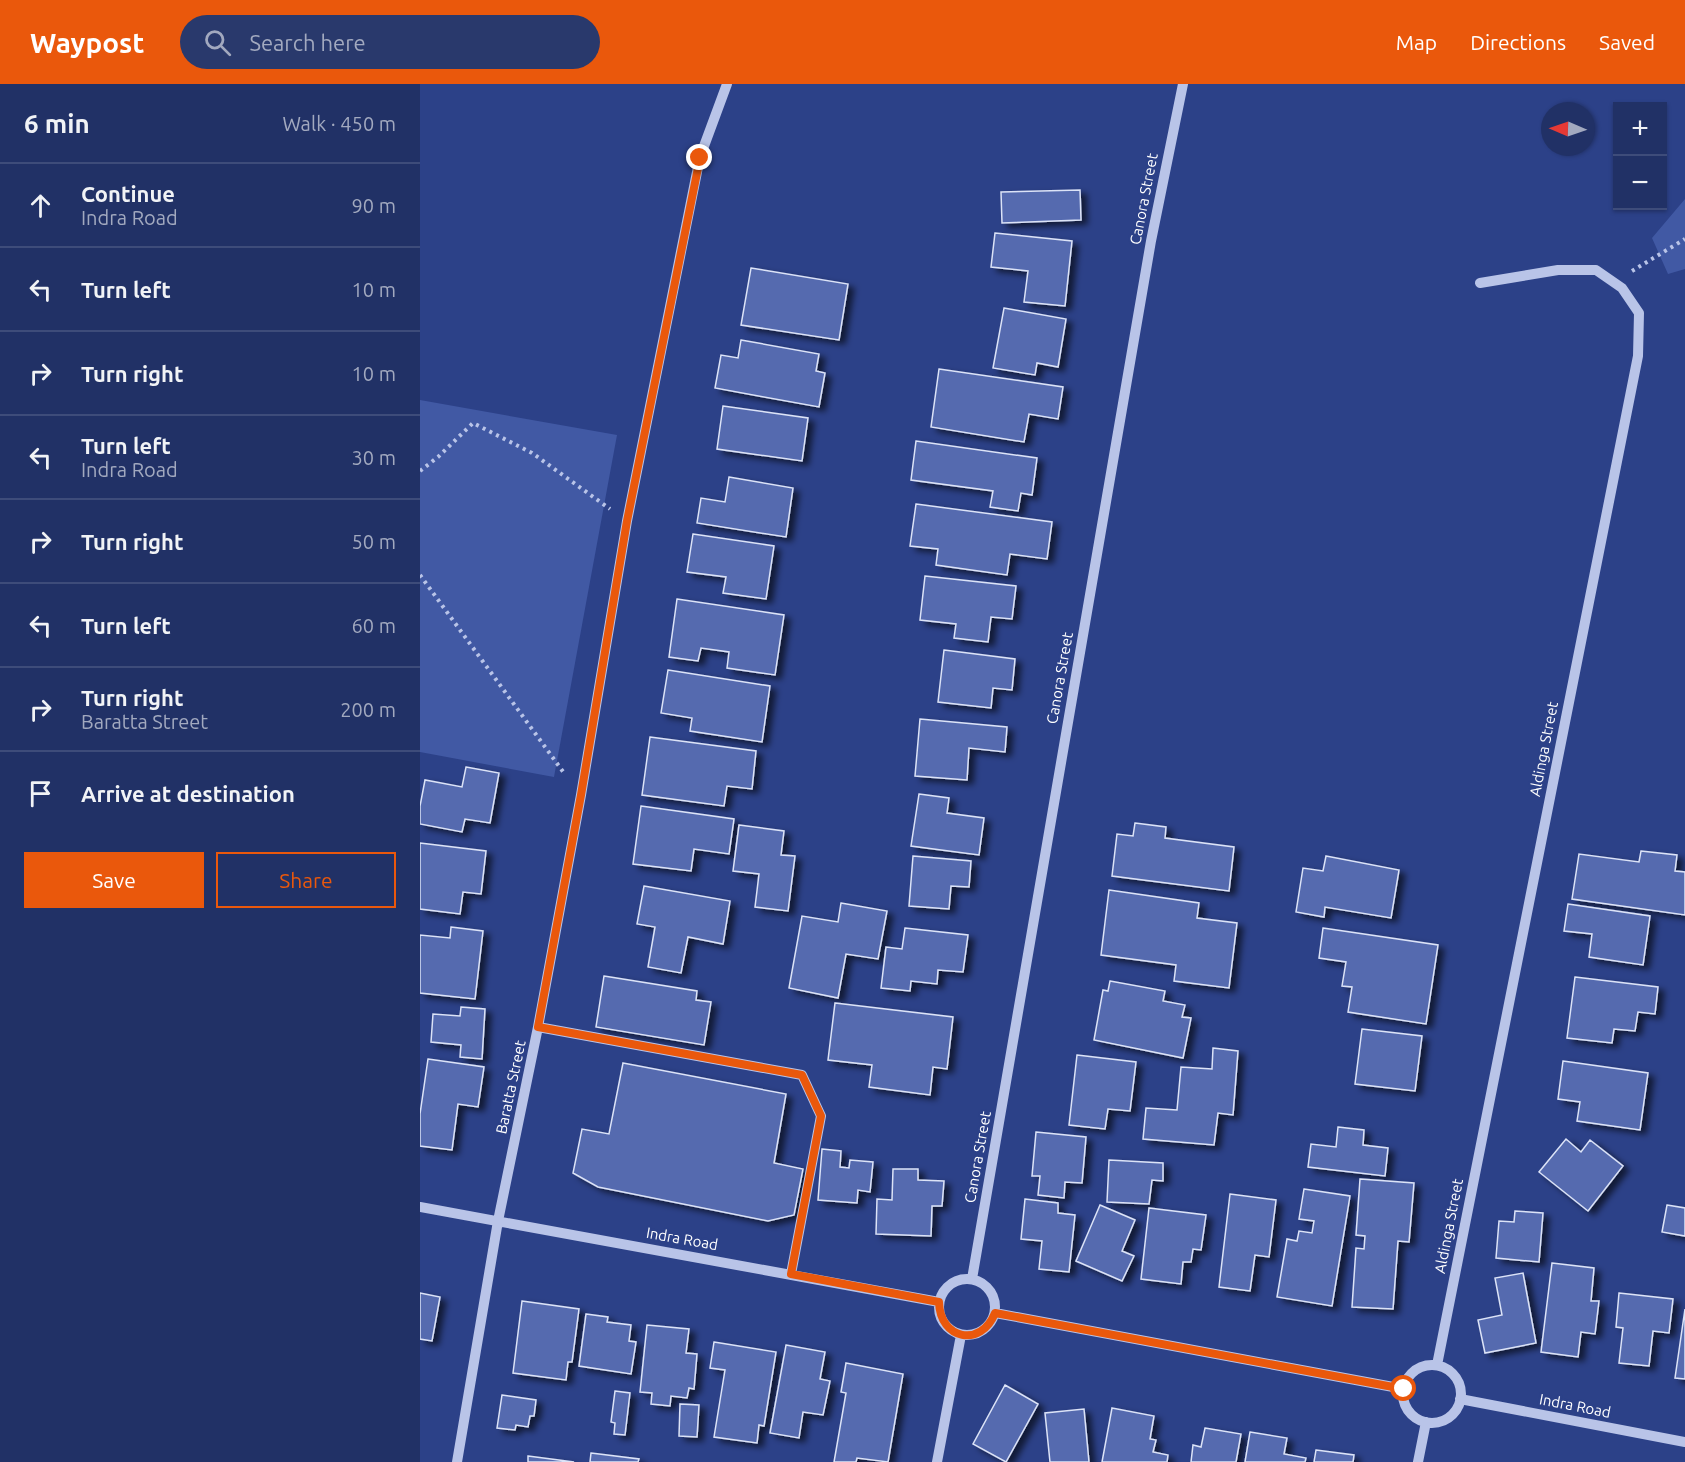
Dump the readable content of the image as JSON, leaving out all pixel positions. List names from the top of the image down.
{
  "streets": {
    "street": [
      "Canora Street",
      "Aldinga Street",
      "Baratta Street",
      "Indra Road"
    ]
  },
  "crossings": [
    ["Canora Street", "Indra Road"],
    ["Aldinga Street", "Indra Road"],
    ["Baratta Street", "Indra Road"]
  ],
  "north": "left",
  "page": {
    "header": "Waypost",
    "search": "Search here",
    "nav": ["Map", "Directions", "Saved"],
    "heading": ["6 min", "Walk · 450 m"],
    "map_buttons": ["+", "−"],
    "list": [
      ["Continue", "Indra Road", "90 m"],
      ["Turn left", "10 m"],
      ["Turn right", "10 m"],
      ["Turn left", "Indra Road", "30 m"],
      ["Turn right", "50 m"],
      ["Turn left", "60 m"],
      ["Turn right", "Baratta Street", "200 m"],
      "Arrive at destination"
    ],
    "buttons": ["Save", "Share"]
  }
}
